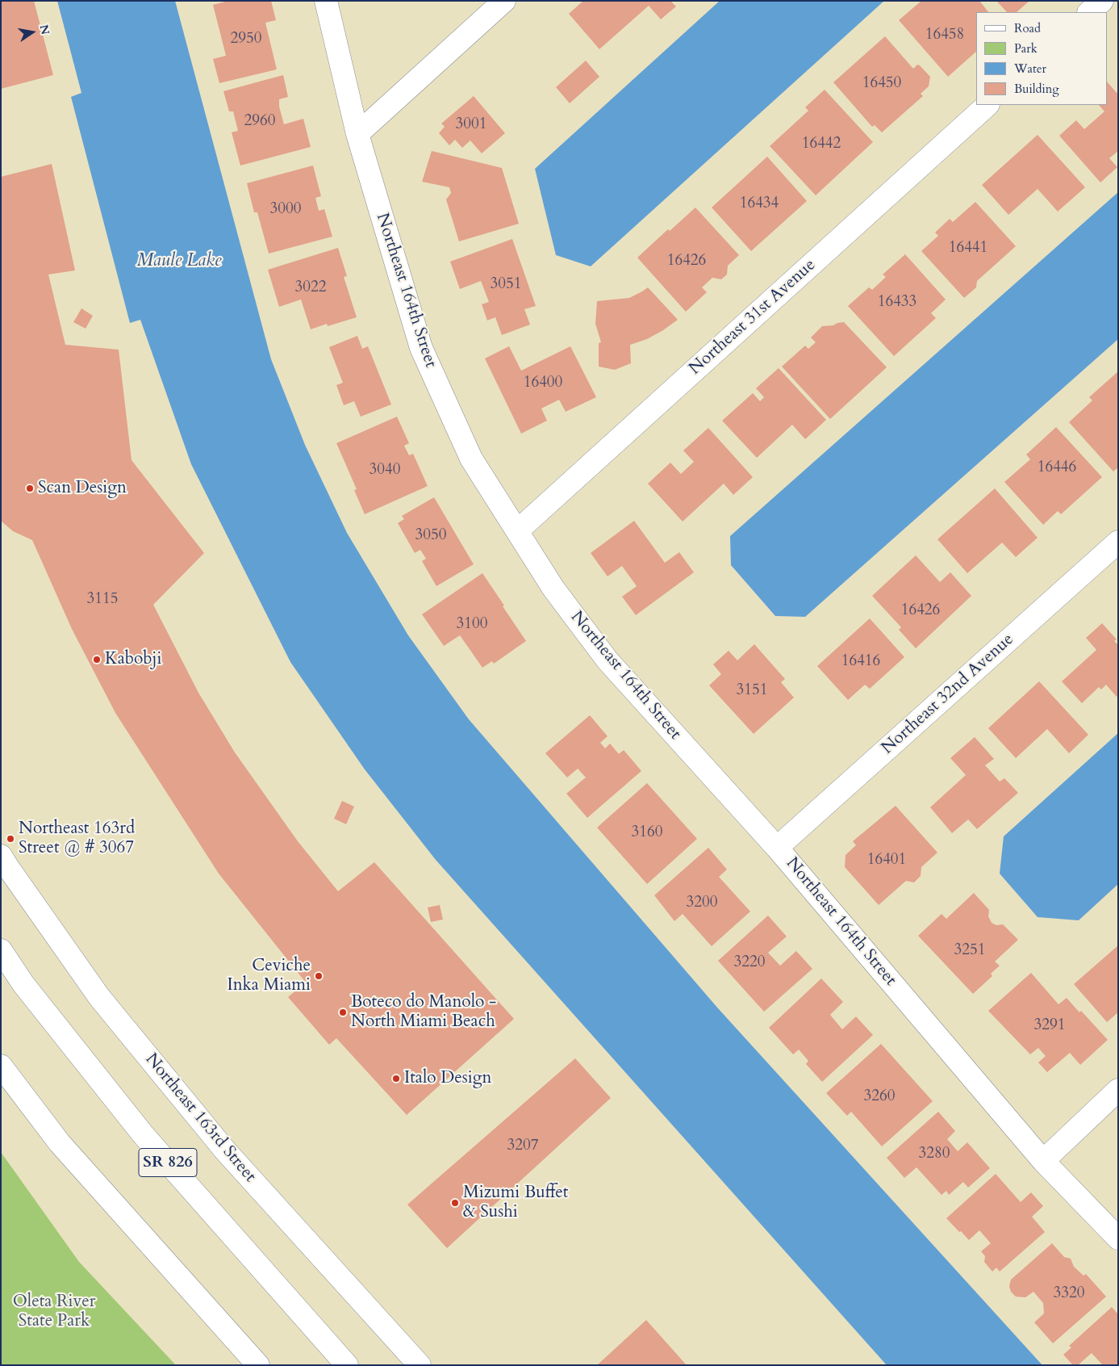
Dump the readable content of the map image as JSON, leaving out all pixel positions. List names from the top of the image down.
{
  "streets": {
    "street": [
      "Northeast 164th Street",
      "Northeast 31st Avenue",
      "Northeast 32nd Avenue",
      "Northeast 163rd Street",
      "SR 826"
    ]
  },
  "crossings": [
    ["Northeast 164th Street", "Northeast 31st Avenue"],
    ["Northeast 164th Street", "Northeast 32nd Avenue"]
  ],
  "water": ["Maule Lake"],
  "parks": ["Oleta River State Park"],
  "places": [
    "Scan Design",
    "Kabobji",
    "Northeast 163rd Street @ # 3067",
    "Ceviche Inka Miami",
    "Boteco do Manolo - North Miami Beach",
    "Italo Design",
    "Mizumi Buffet & Sushi"
  ],
  "house_numbers": [
    "16458",
    "2950",
    "16450",
    "2960",
    "3001",
    "16442",
    "16434",
    "3000",
    "16441",
    "16426",
    "3051",
    "3022",
    "16433",
    "16400",
    "16446",
    "3040",
    "3050",
    "3115",
    "16426",
    "3100",
    "16416",
    "3151",
    "3160",
    "16401",
    "3200",
    "3251",
    "3220",
    "3291",
    "3260",
    "3207",
    "3280",
    "3320"
  ],
  "legend": [
    "Road",
    "Park",
    "Water",
    "Building"
  ],
  "north": "right"
}
